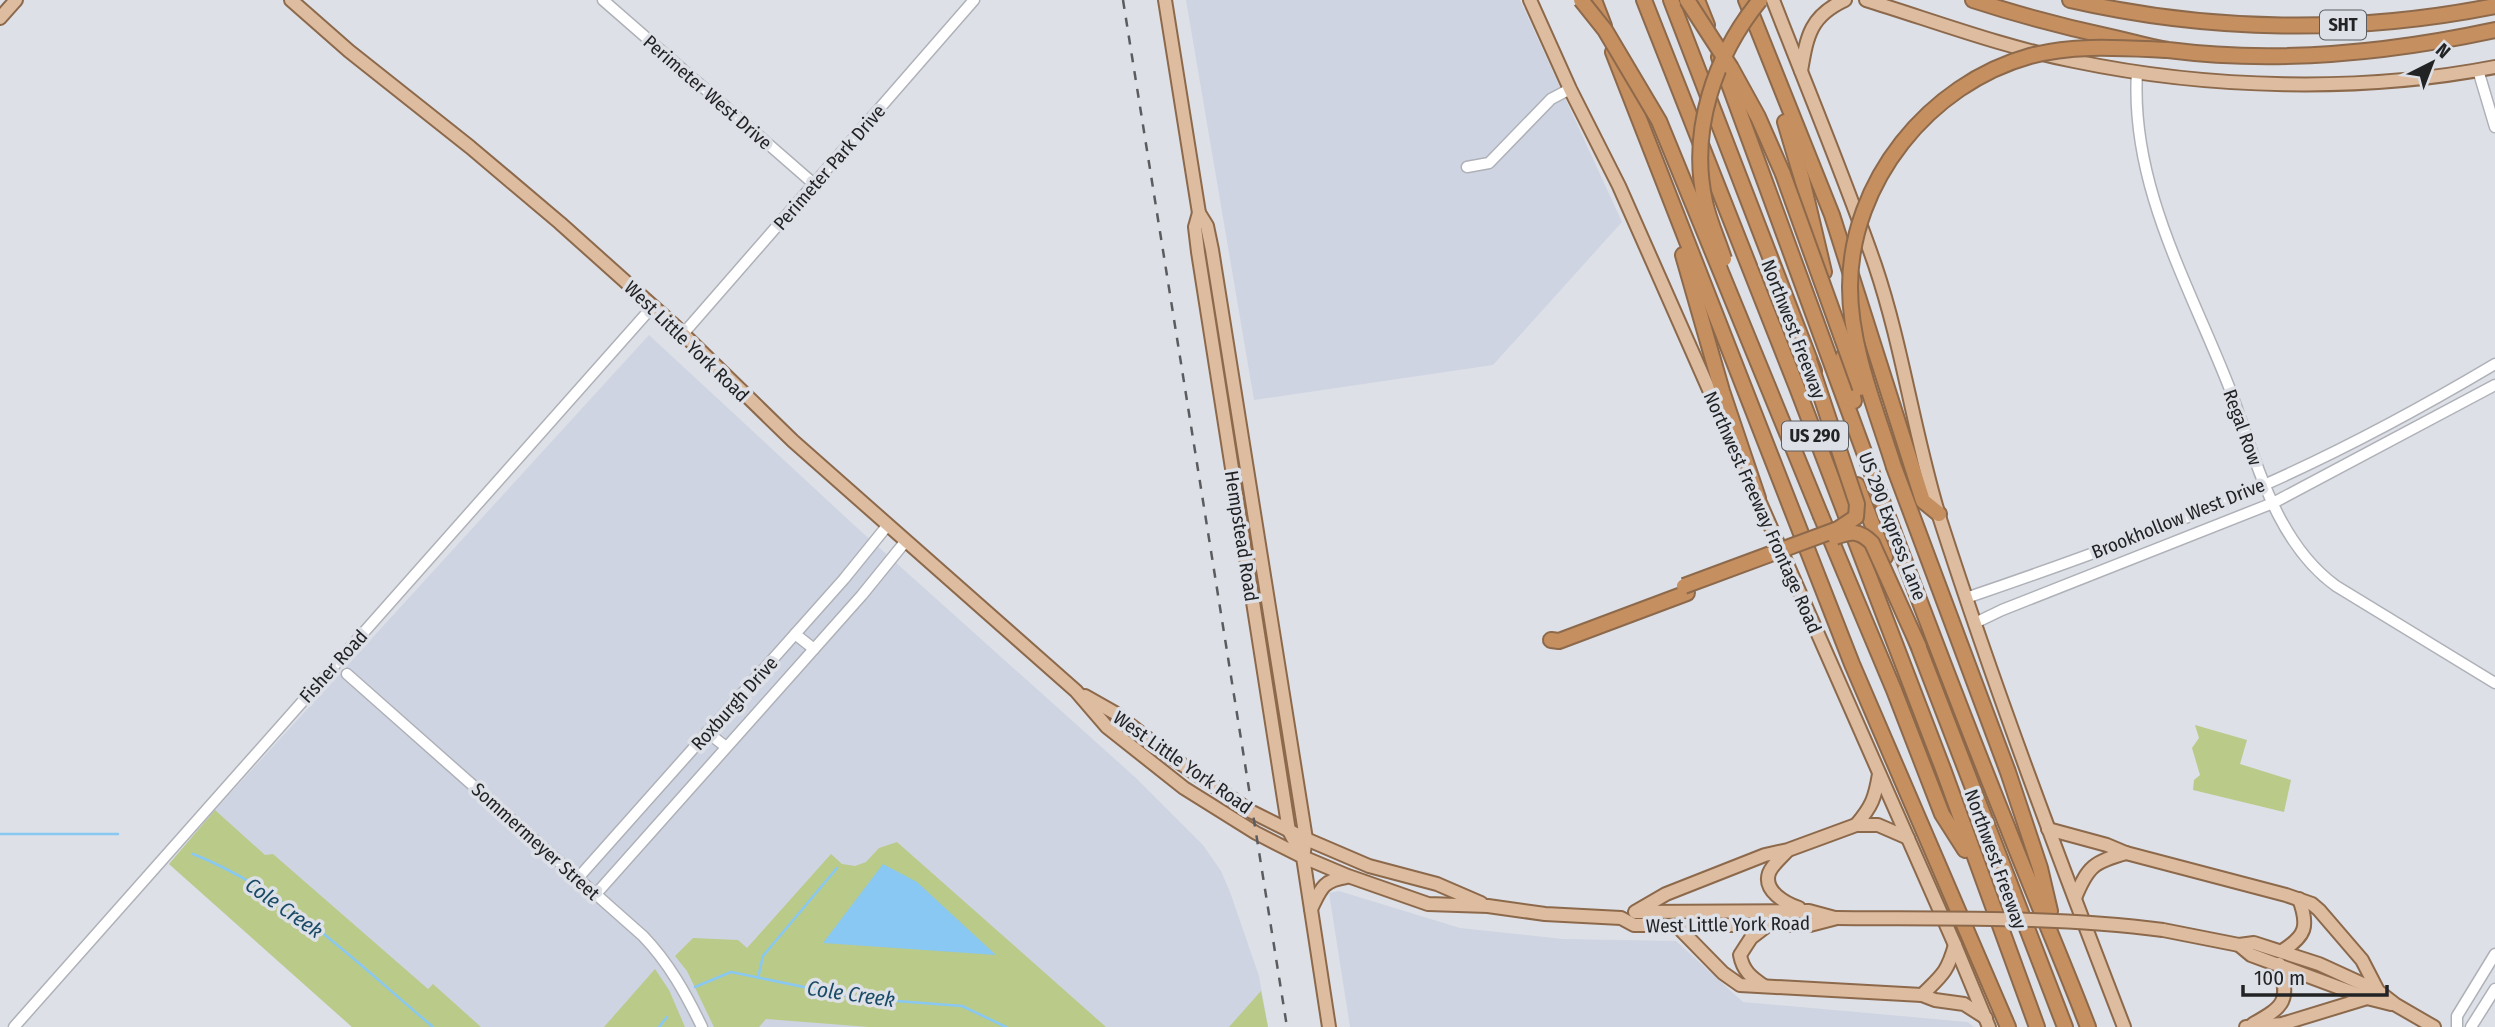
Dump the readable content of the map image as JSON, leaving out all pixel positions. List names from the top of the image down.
{
  "streets": {
    "highway": [
      "SHT",
      "Northwest Freeway",
      "US 290",
      "US 290 Express Lane"
    ],
    "main road": ["West Little York Road", "Northwest Freeway Frontage Road", "Hempstead Road"],
    "street": [
      "Perimeter West Drive",
      "Perimeter Park Drive",
      "Regal Row",
      "Brookhollow West Drive",
      "Fisher Road",
      "Roxburgh Drive",
      "Sommermeyer Street"
    ]
  },
  "crossings": [
    ["Perimeter West Drive", "Perimeter Park Drive"],
    ["Perimeter Park Drive", "West Little York Road"],
    ["West Little York Road", "Hempstead Road"],
    ["West Little York Road", "Fisher Road"],
    ["West Little York Road", "Roxburgh Drive"],
    ["Regal Row", "Brookhollow West Drive"],
    ["Roxburgh Drive", "Sommermeyer Street"]
  ],
  "water": ["Cole Creek"],
  "scale_bar": "100 m",
  "north": "top right"
}
